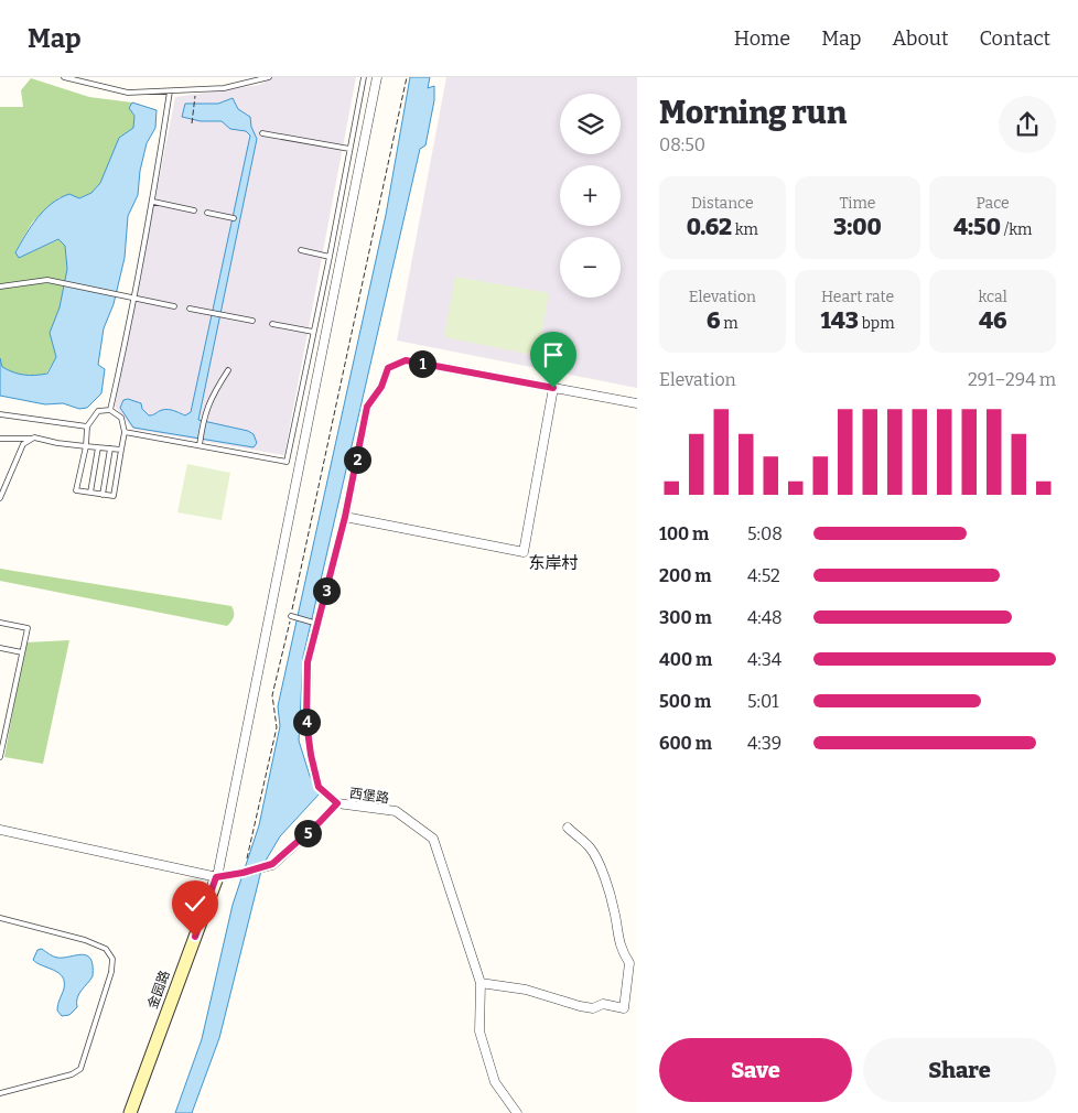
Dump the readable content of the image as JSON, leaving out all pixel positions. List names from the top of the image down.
{
  "streets": {
    "street": ["西堡路", "金园路"]
  },
  "crossings": [
    ["西堡路", "金园路"]
  ],
  "districts": ["东岸村"],
  "page": {
    "header": "Map",
    "nav": [
      "Home",
      "Map",
      "About",
      "Contact"
    ],
    "heading": ["Morning run", "08:50"],
    "map_buttons": ["+", "−"],
    "stats": [
      ["Distance", "0.62 km"],
      ["Time", "3:00"],
      ["Pace", "4:50 /km"],
      ["Elevation", "6 m"],
      ["Heart rate", "143 bpm"],
      ["kcal", "46"]
    ],
    "pins": [
      "1",
      "2",
      "3",
      "4",
      "5"
    ],
    "chart": ["Elevation", "291–294 m"],
    "list": [
      {
        "name": "100 m",
        "note": "5:08"
      },
      {
        "name": "200 m",
        "note": "4:52"
      },
      {
        "name": "300 m",
        "note": "4:48"
      },
      {
        "name": "400 m",
        "note": "4:34"
      },
      {
        "name": "500 m",
        "note": "5:01"
      },
      {
        "name": "600 m",
        "note": "4:39"
      }
    ],
    "buttons": ["Save", "Share"]
  }
}
